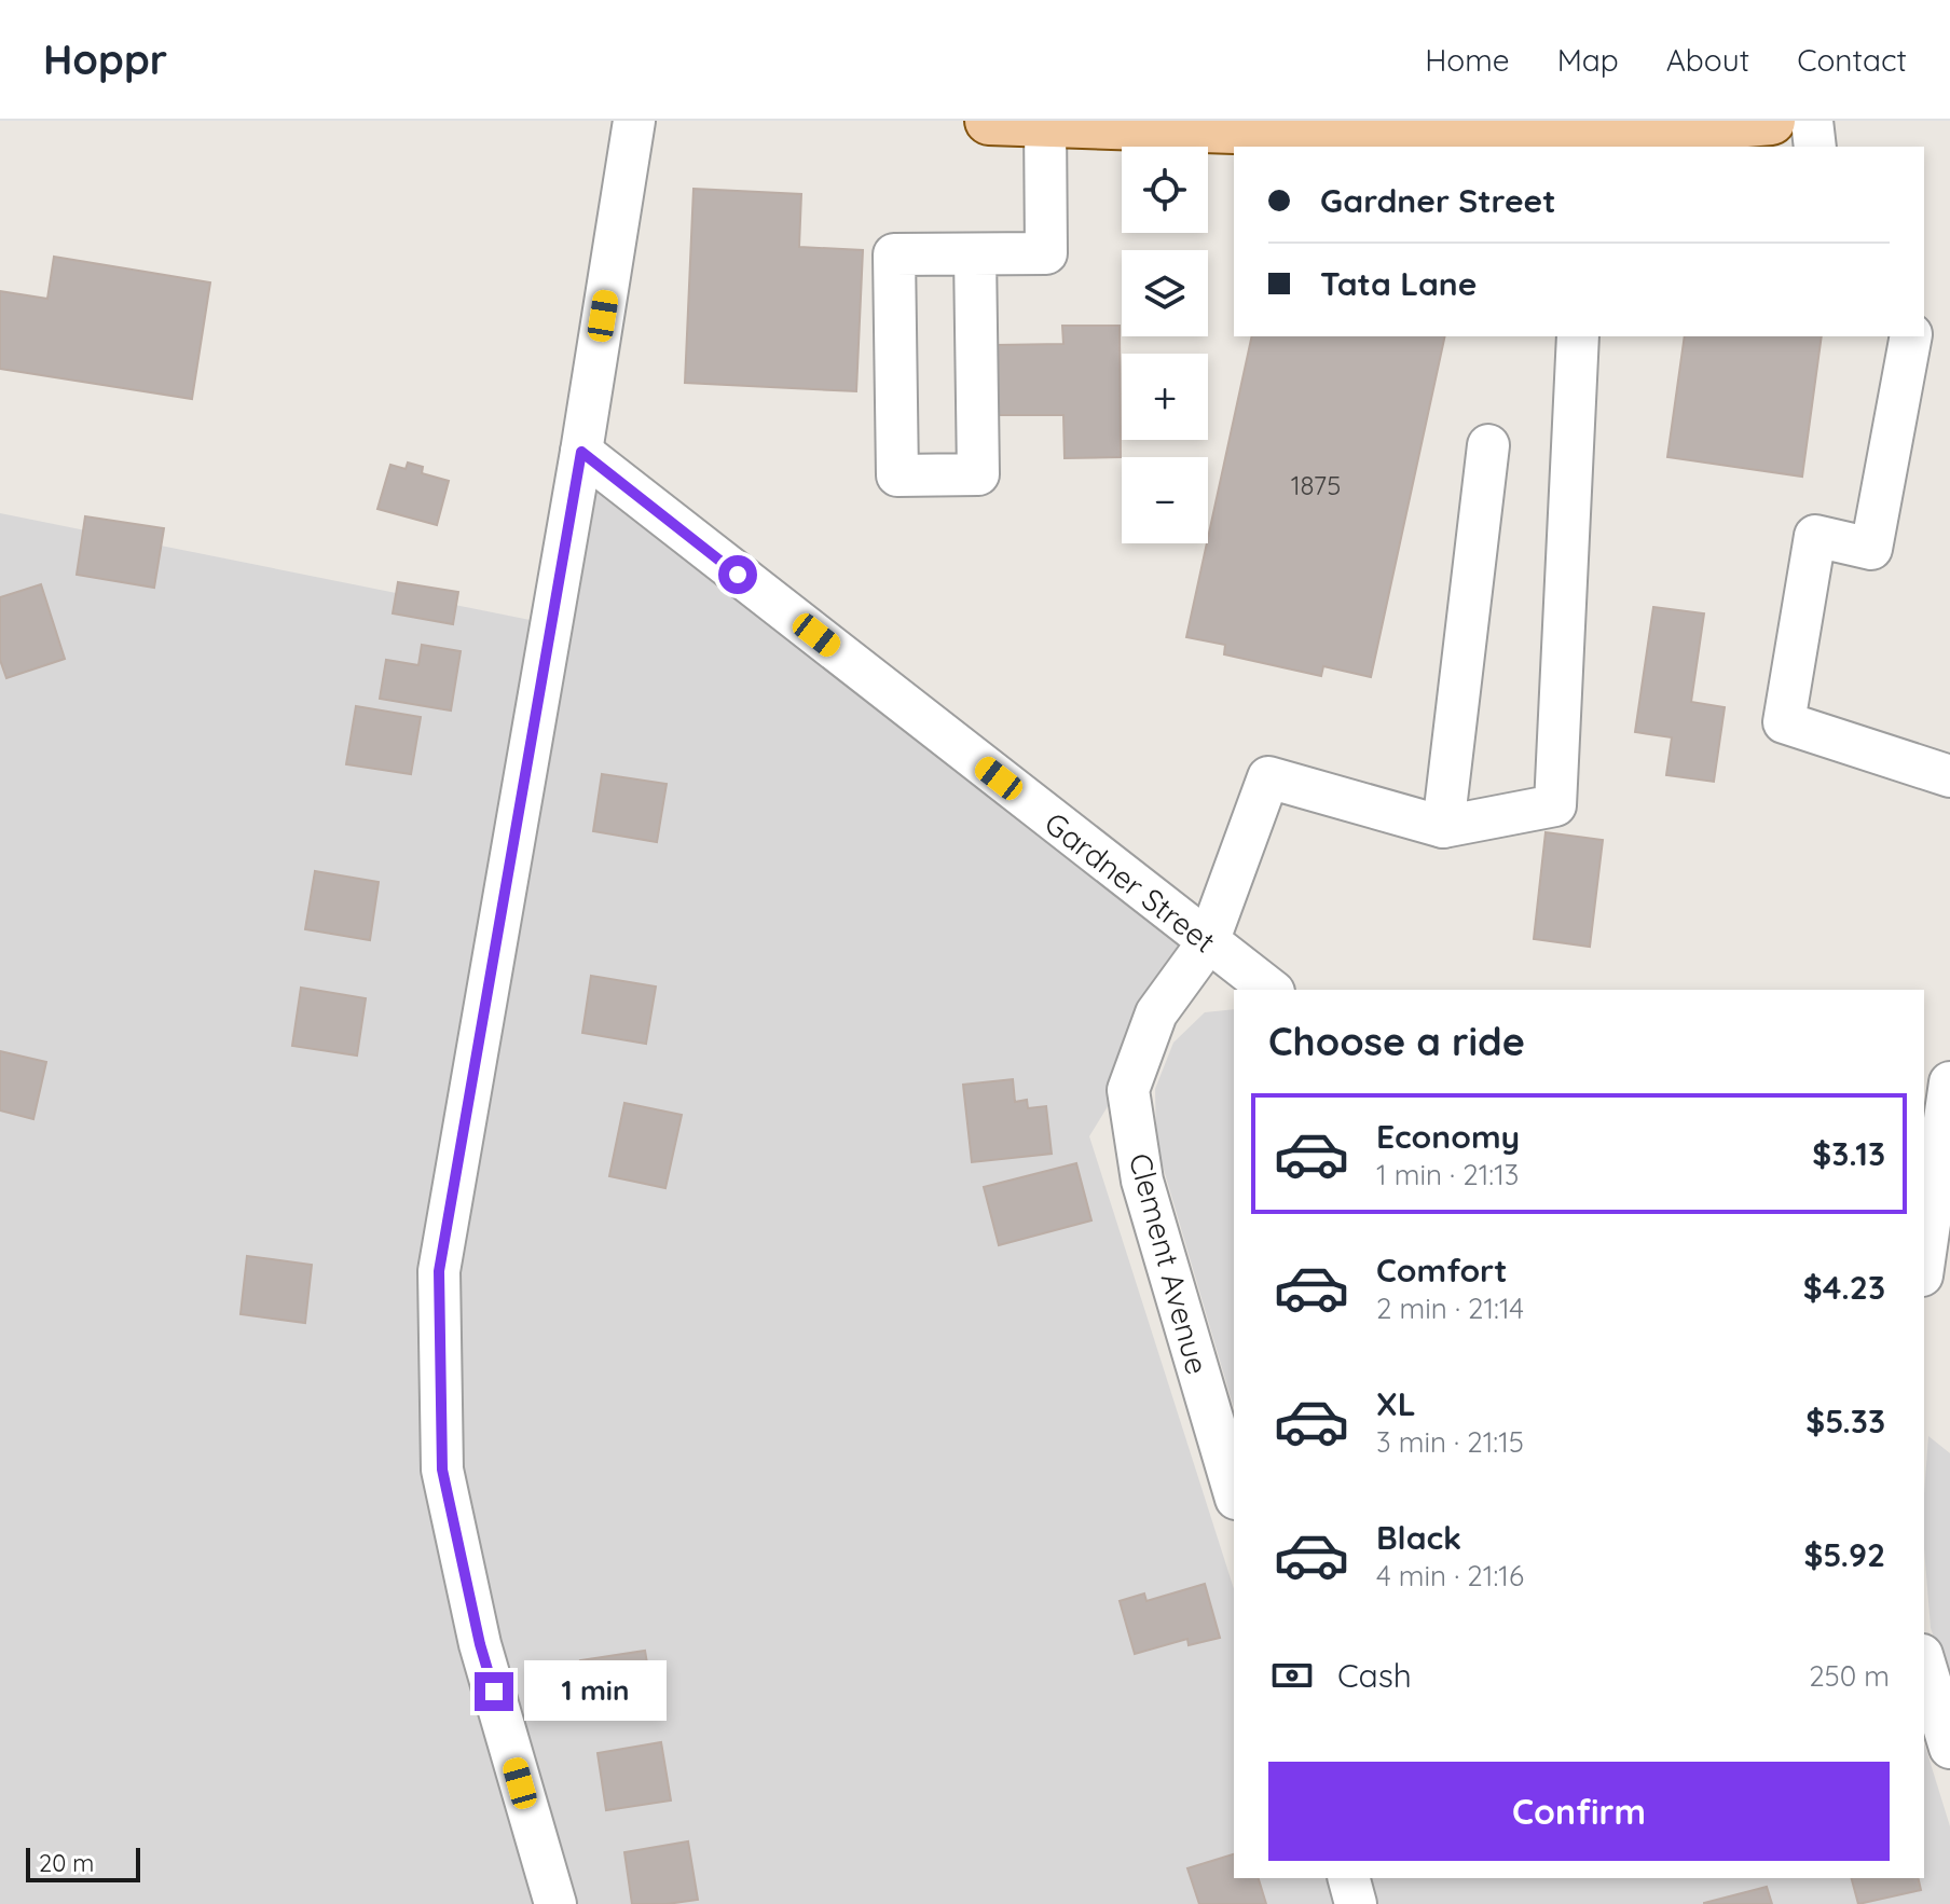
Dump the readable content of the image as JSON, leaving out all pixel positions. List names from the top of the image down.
{
  "streets": {
    "street": ["Gardner Street", "Clement Avenue"]
  },
  "crossings": [
    ["Gardner Street", "Clement Avenue"]
  ],
  "house_numbers": ["1875"],
  "scale_bar": "20 m",
  "page": {
    "header": "Hoppr",
    "nav": [
      "Home",
      "Map",
      "About",
      "Contact"
    ],
    "map_buttons": ["+", "−"],
    "banner": ["Gardner Street", "Tata Lane"],
    "heading": "Choose a ride",
    "list": [
      {
        "name": "Economy",
        "note": "1 min · 21:13",
        "value": "$3.13"
      },
      {
        "name": "Comfort",
        "note": "2 min · 21:14",
        "value": "$4.23"
      },
      {
        "name": "XL",
        "note": "3 min · 21:15",
        "value": "$5.33"
      },
      {
        "name": "Black",
        "note": "4 min · 21:16",
        "value": "$5.92"
      }
    ],
    "pay": ["Cash", "250 m"],
    "bubble": "1 min",
    "buttons": "Confirm",
    "scale": "20 m"
  }
}
